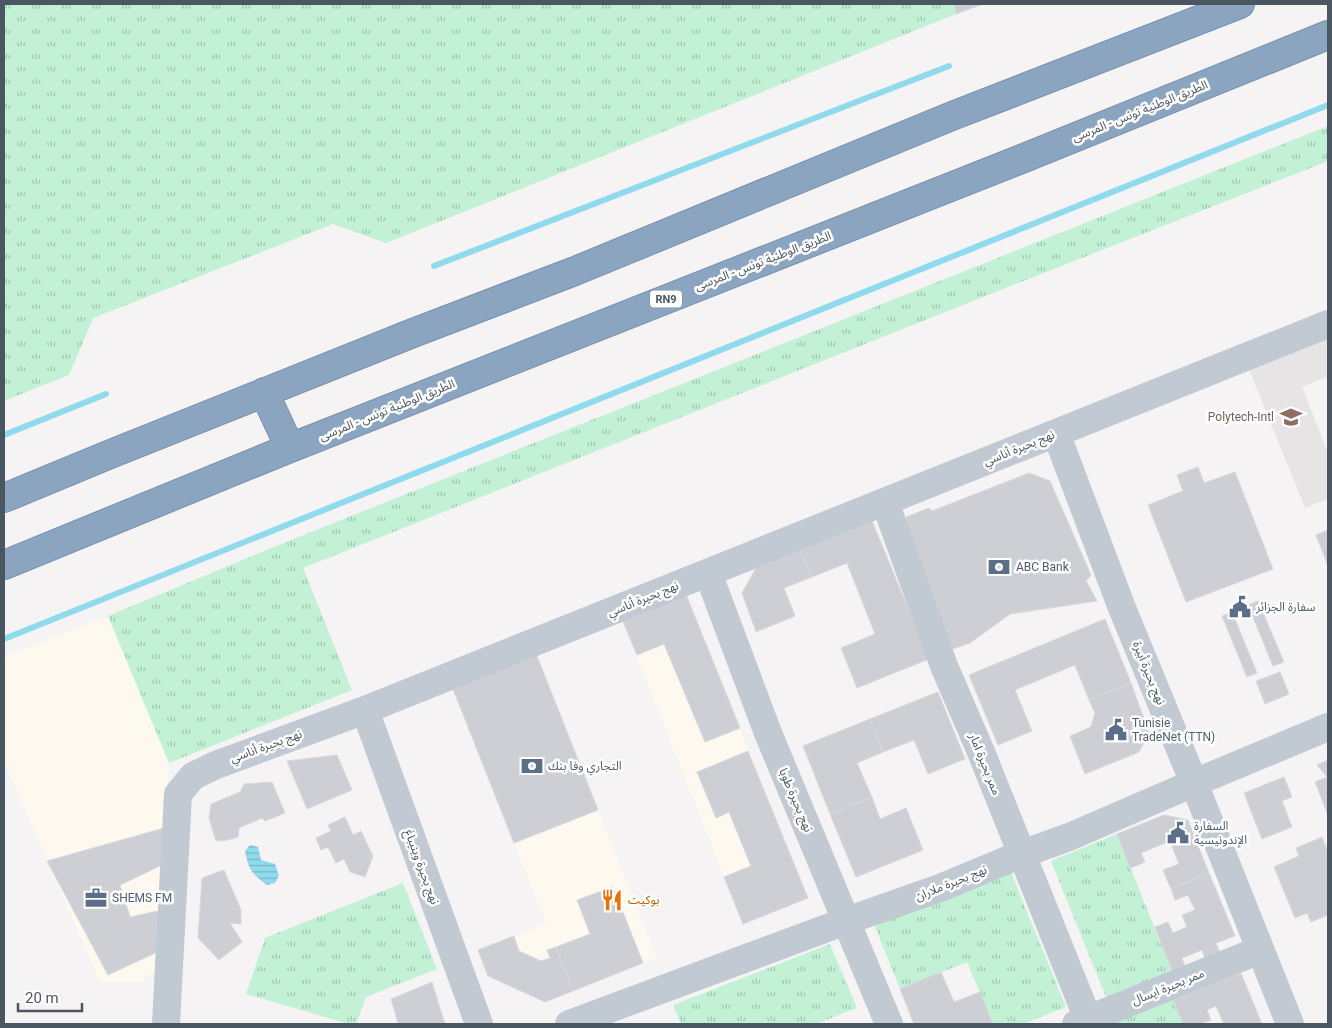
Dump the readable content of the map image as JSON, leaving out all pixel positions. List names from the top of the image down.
{
  "streets": {
    "highway": ["الطريق الوطنية تونس - المرسى", "RN9"],
    "street": [
      "نهج بحيرة أناسي",
      "نهج بحيرة أبيرة",
      "ممر بحيرة امار",
      "نهج بحيرة طوبا",
      "نهج بحيرة وينيباغ",
      "نهج بحيرة ملاران",
      "ممر بحيرة ايسال"
    ]
  },
  "crossings": [
    ["نهج بحيرة أناسي", "نهج بحيرة أبيرة"],
    ["نهج بحيرة أناسي", "ممر بحيرة امار"],
    ["نهج بحيرة أناسي", "نهج بحيرة طوبا"],
    ["نهج بحيرة أناسي", "نهج بحيرة وينيباغ"],
    ["نهج بحيرة أبيرة", "نهج بحيرة ملاران"],
    ["نهج بحيرة أبيرة", "ممر بحيرة ايسال"],
    ["ممر بحيرة امار", "نهج بحيرة ملاران"],
    ["ممر بحيرة امار", "ممر بحيرة ايسال"],
    ["نهج بحيرة طوبا", "نهج بحيرة ملاران"]
  ],
  "places": {
    "school or university": ["Polytech-Intl"],
    "bank": ["ABC Bank", "التجاري وفا بنك"],
    "public building": ["سفارة الجزائر", "Tunisie TradeNet (TTN)", "السفارة الإندونيسية"],
    "office": ["SHEMS FM"],
    "restaurant": ["بوكيت"]
  },
  "scale_bar": "20 m"
}
